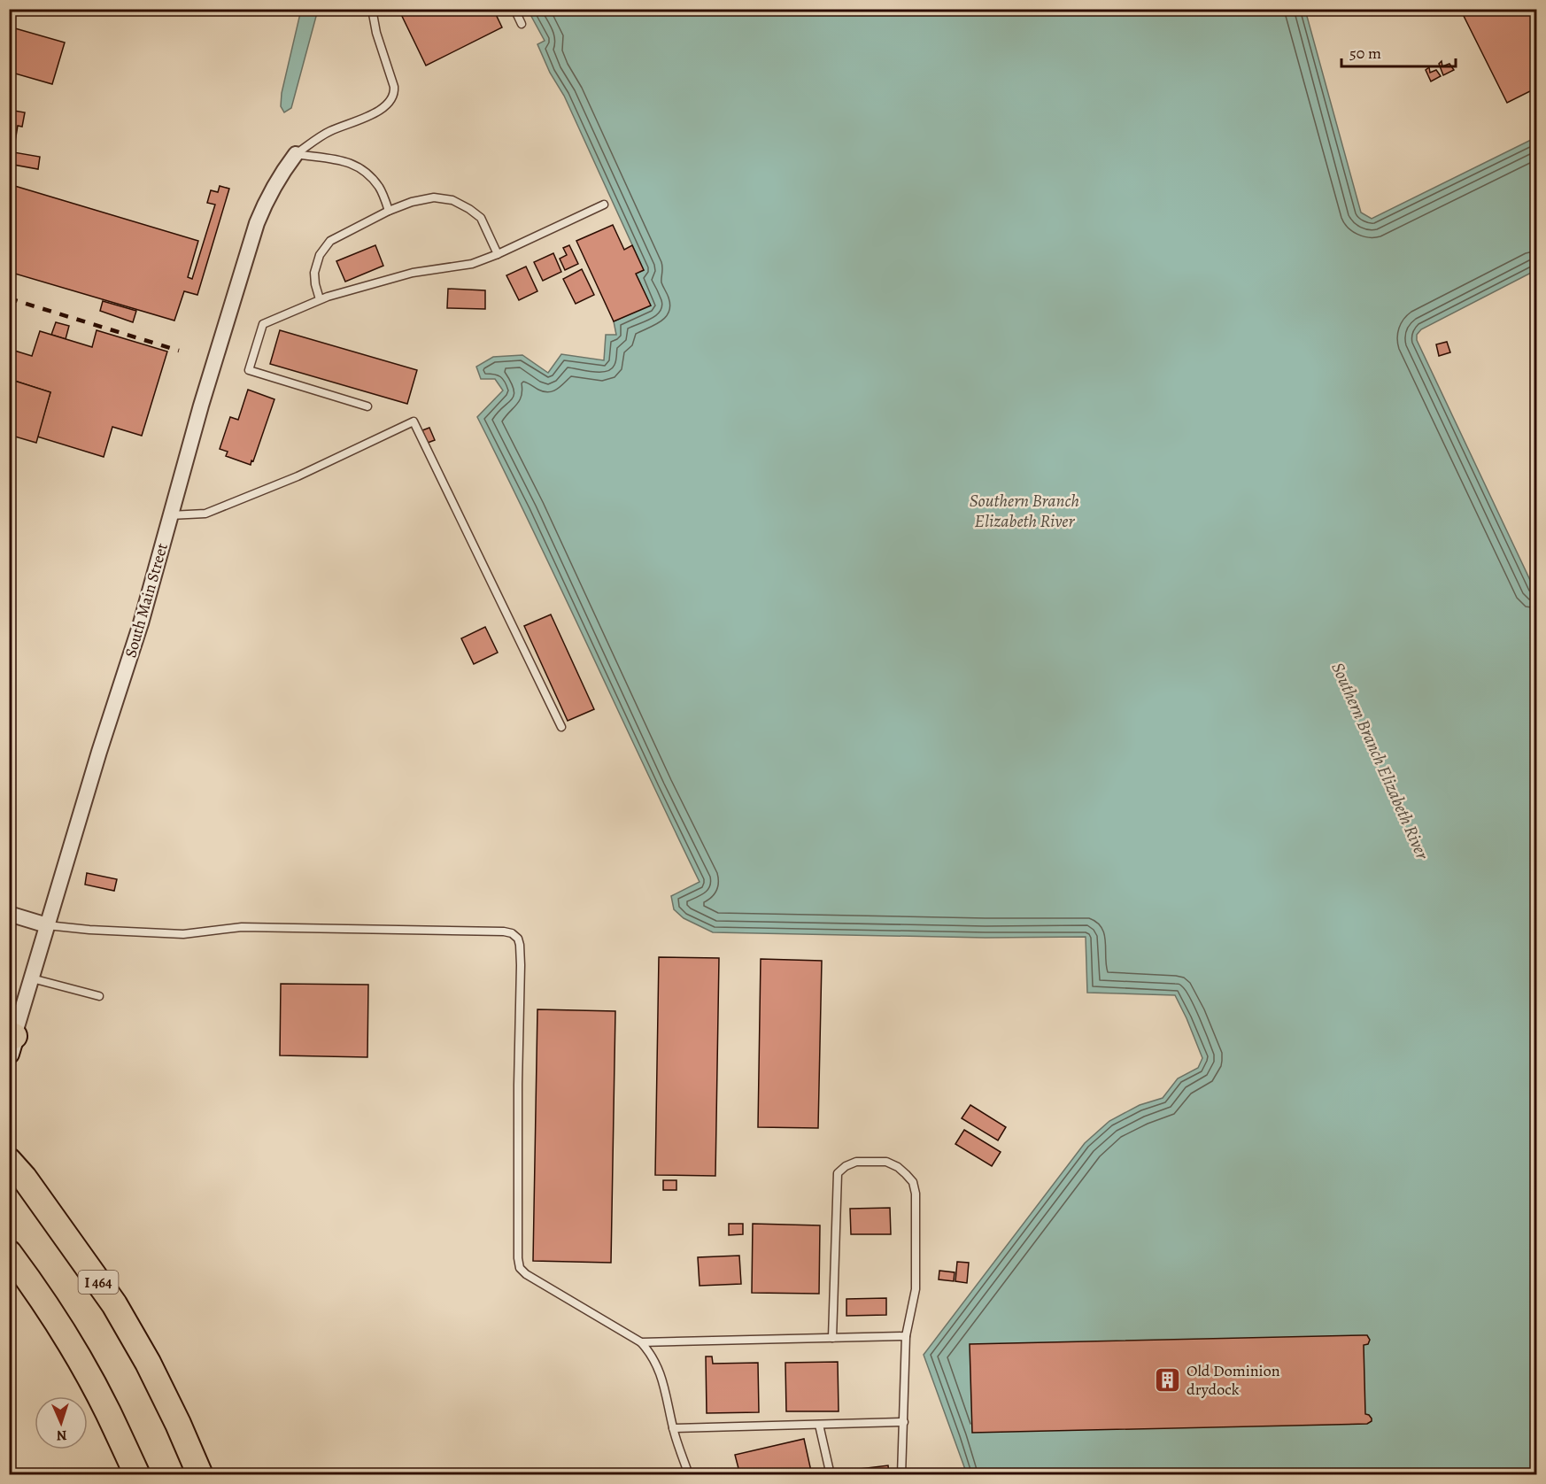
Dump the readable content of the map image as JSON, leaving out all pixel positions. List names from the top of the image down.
{
  "streets": {
    "highway": ["I 464"],
    "street": ["South Main Street"]
  },
  "water": ["Southern Branch Elizabeth River"],
  "places": {
    "building": ["Old Dominion drydock"]
  },
  "scale_bar": "50 m",
  "north": "bottom"
}
